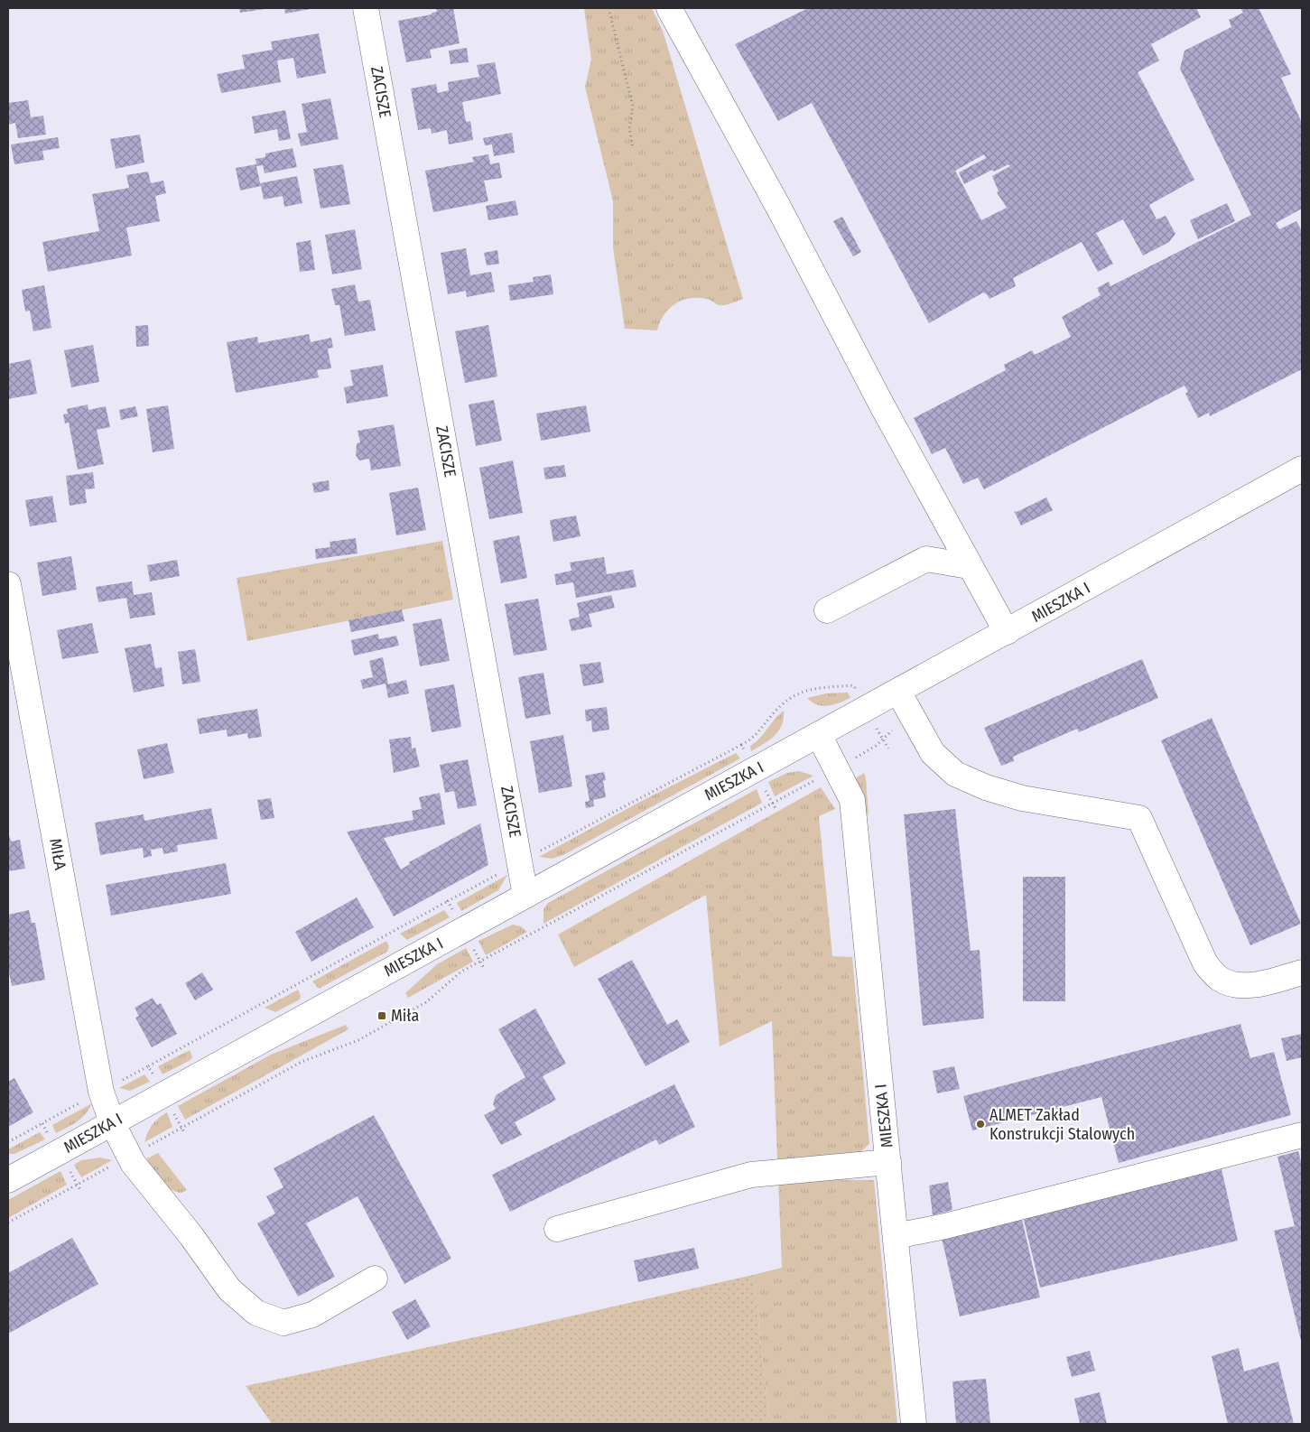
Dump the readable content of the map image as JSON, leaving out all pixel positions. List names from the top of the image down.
{
  "streets": {
    "street": ["ZACISZE", "MIESZKA I", "MIŁA"]
  },
  "crossings": [
    ["ZACISZE", "MIESZKA I"],
    ["MIESZKA I", "MIŁA"]
  ],
  "places": {
    "transit": ["Miła"],
    "other": ["ALMET Zakład Konstrukcji Stalowych"]
  }
}
